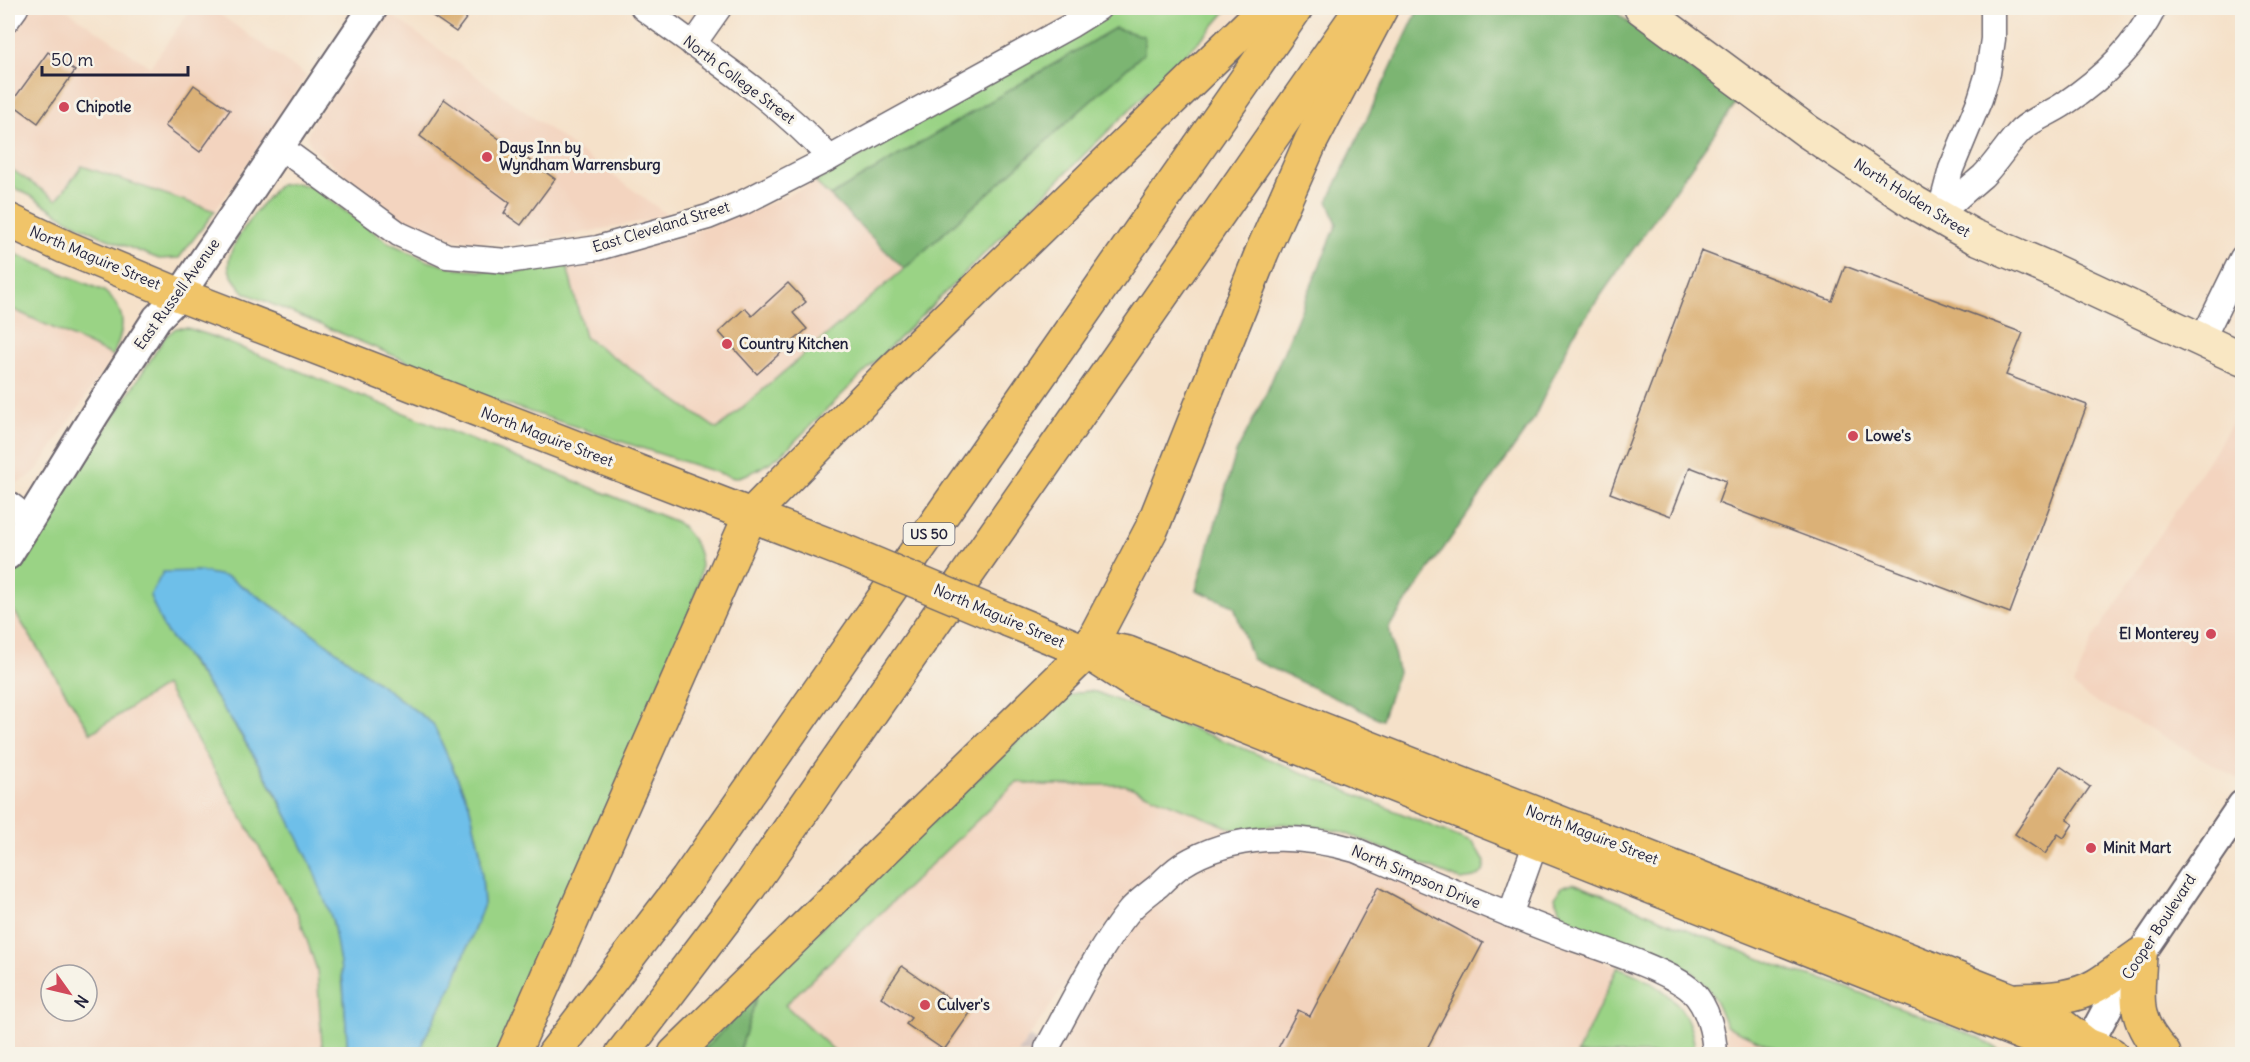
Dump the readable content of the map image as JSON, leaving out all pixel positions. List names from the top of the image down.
{
  "streets": {
    "main road": ["North Holden Street", "North Maguire Street", "US 50"],
    "street": [
      "North College Street",
      "East Cleveland Street",
      "East Russell Avenue",
      "North Simpson Drive",
      "Cooper Boulevard"
    ]
  },
  "crossings": [
    ["North College Street", "East Cleveland Street"],
    ["East Cleveland Street", "East Russell Avenue"],
    ["North Maguire Street", "East Russell Avenue"],
    ["North Maguire Street", "Cooper Boulevard"]
  ],
  "places": [
    "Chipotle",
    "Days Inn by Wyndham Warrensburg",
    "Country Kitchen",
    "Lowe's",
    "El Monterey",
    "Minit Mart",
    "Culver's"
  ],
  "scale_bar": "50 m",
  "north": "bottom right"
}
